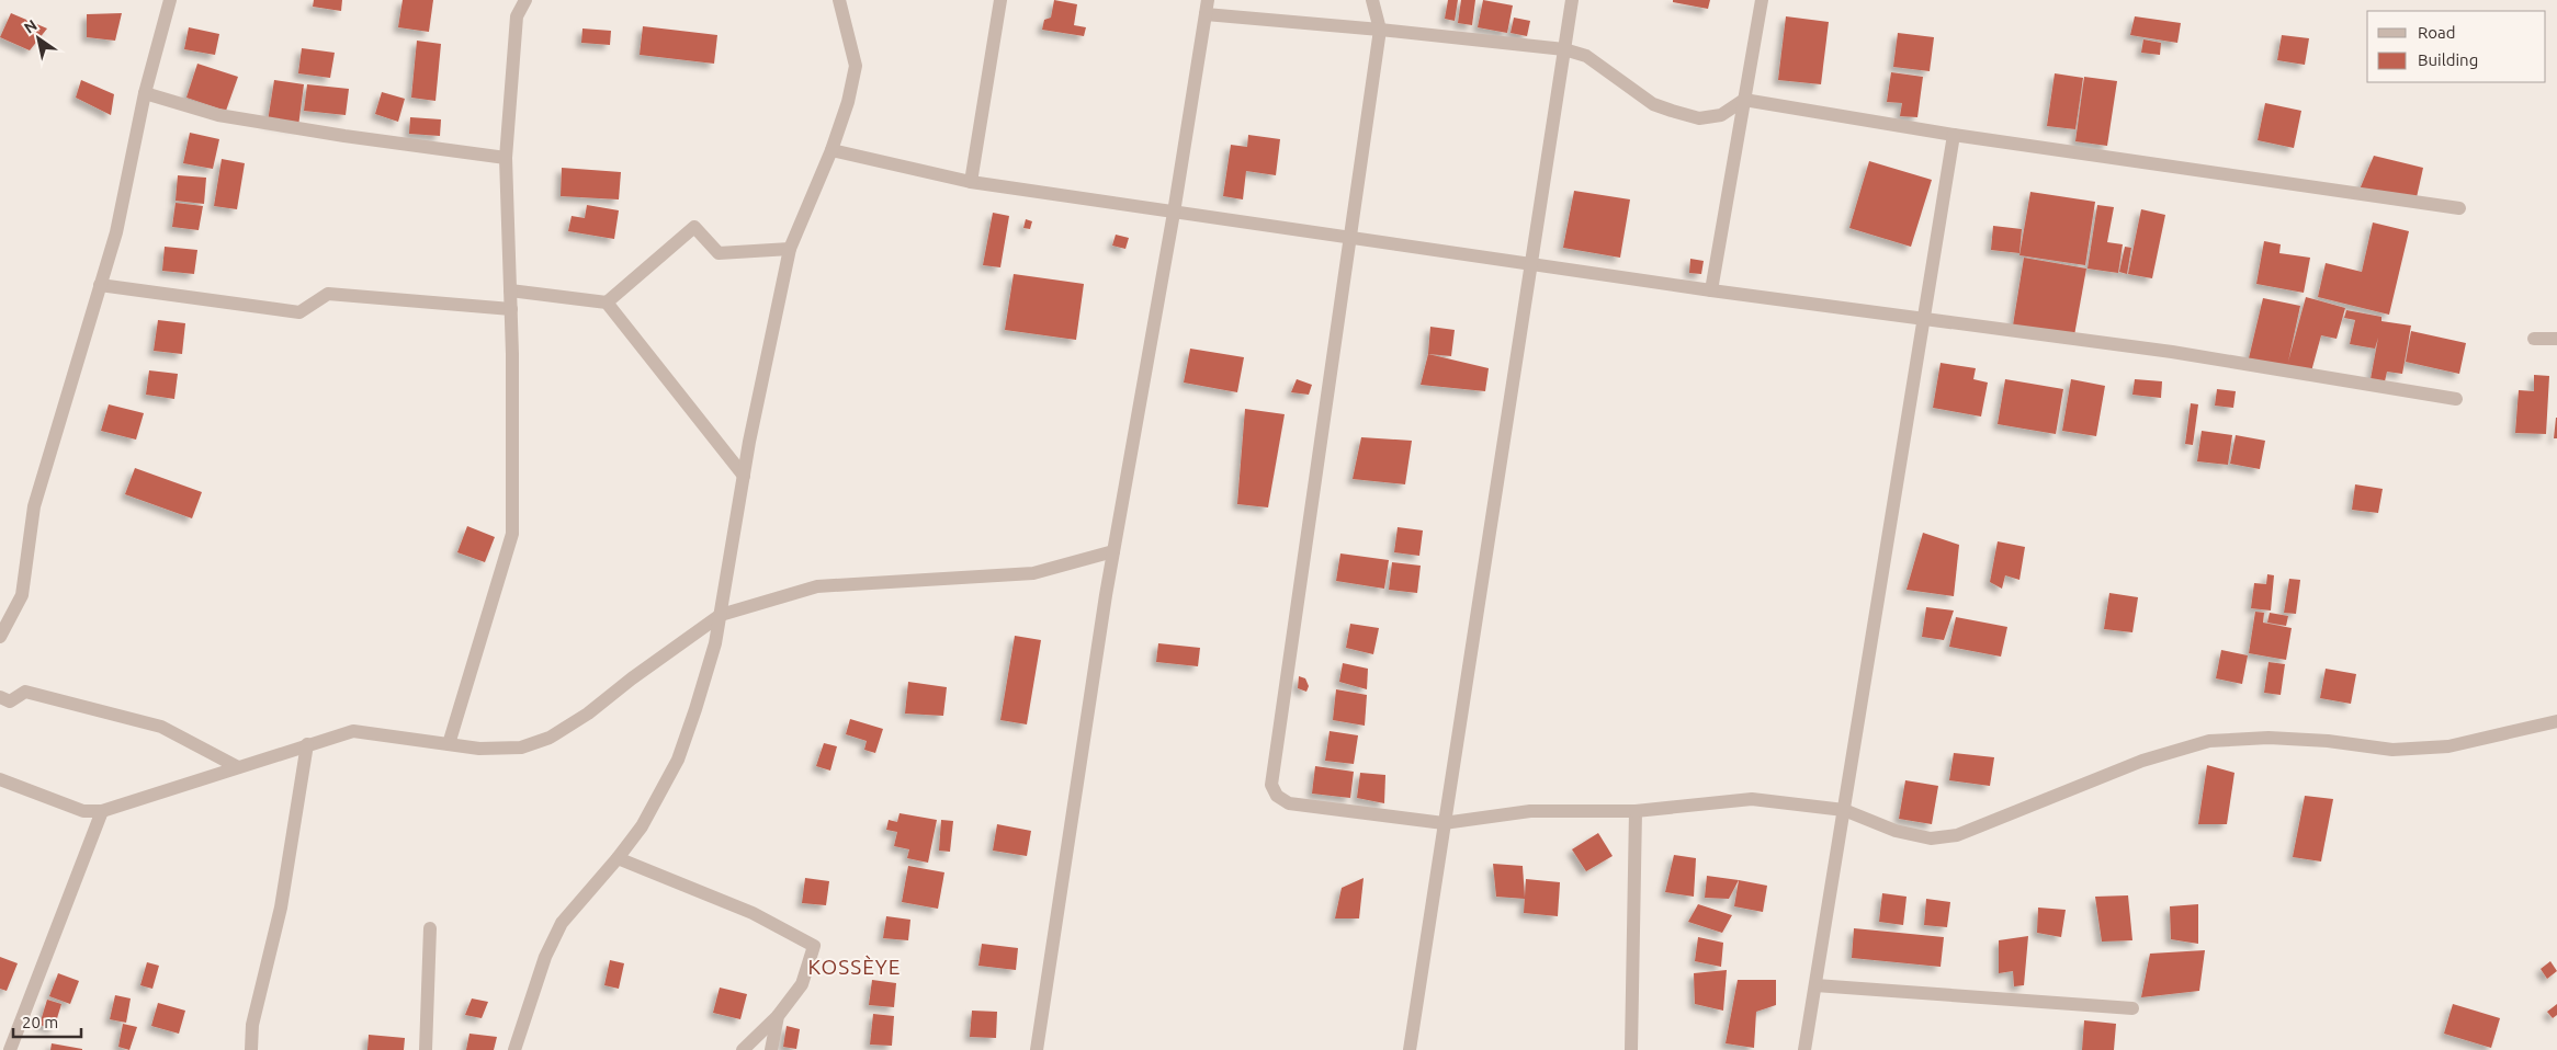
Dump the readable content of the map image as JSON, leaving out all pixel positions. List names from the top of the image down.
{
  "districts": ["KOSSÈYE"],
  "legend": ["Road", "Building"],
  "scale_bar": "20 m",
  "north": "top left"
}
